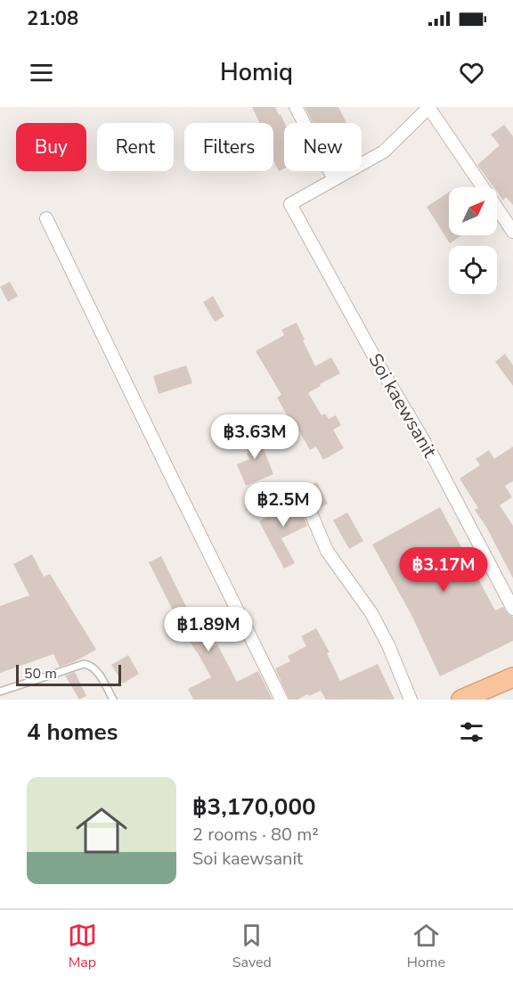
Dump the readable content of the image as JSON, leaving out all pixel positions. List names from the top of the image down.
{
  "streets": {
    "street": ["Soi kaewsanit"]
  },
  "scale_bar": "50 m",
  "north": "top right",
  "page": {
    "status": "21:08",
    "header": "Homiq",
    "chip": [
      "Buy",
      "Rent",
      "Filters",
      "New"
    ],
    "price": [
      "฿3.63M",
      "฿2.5M",
      "฿3.17M",
      "฿1.89M"
    ],
    "scale": "50 m",
    "heading": "4 homes",
    "list": [
      {
        "name": "฿3,170,000",
        "note": "2 rooms · 80 m² · Soi kaewsanit"
      }
    ],
    "tabs": ["Map", "Saved", "Home"]
  }
}
